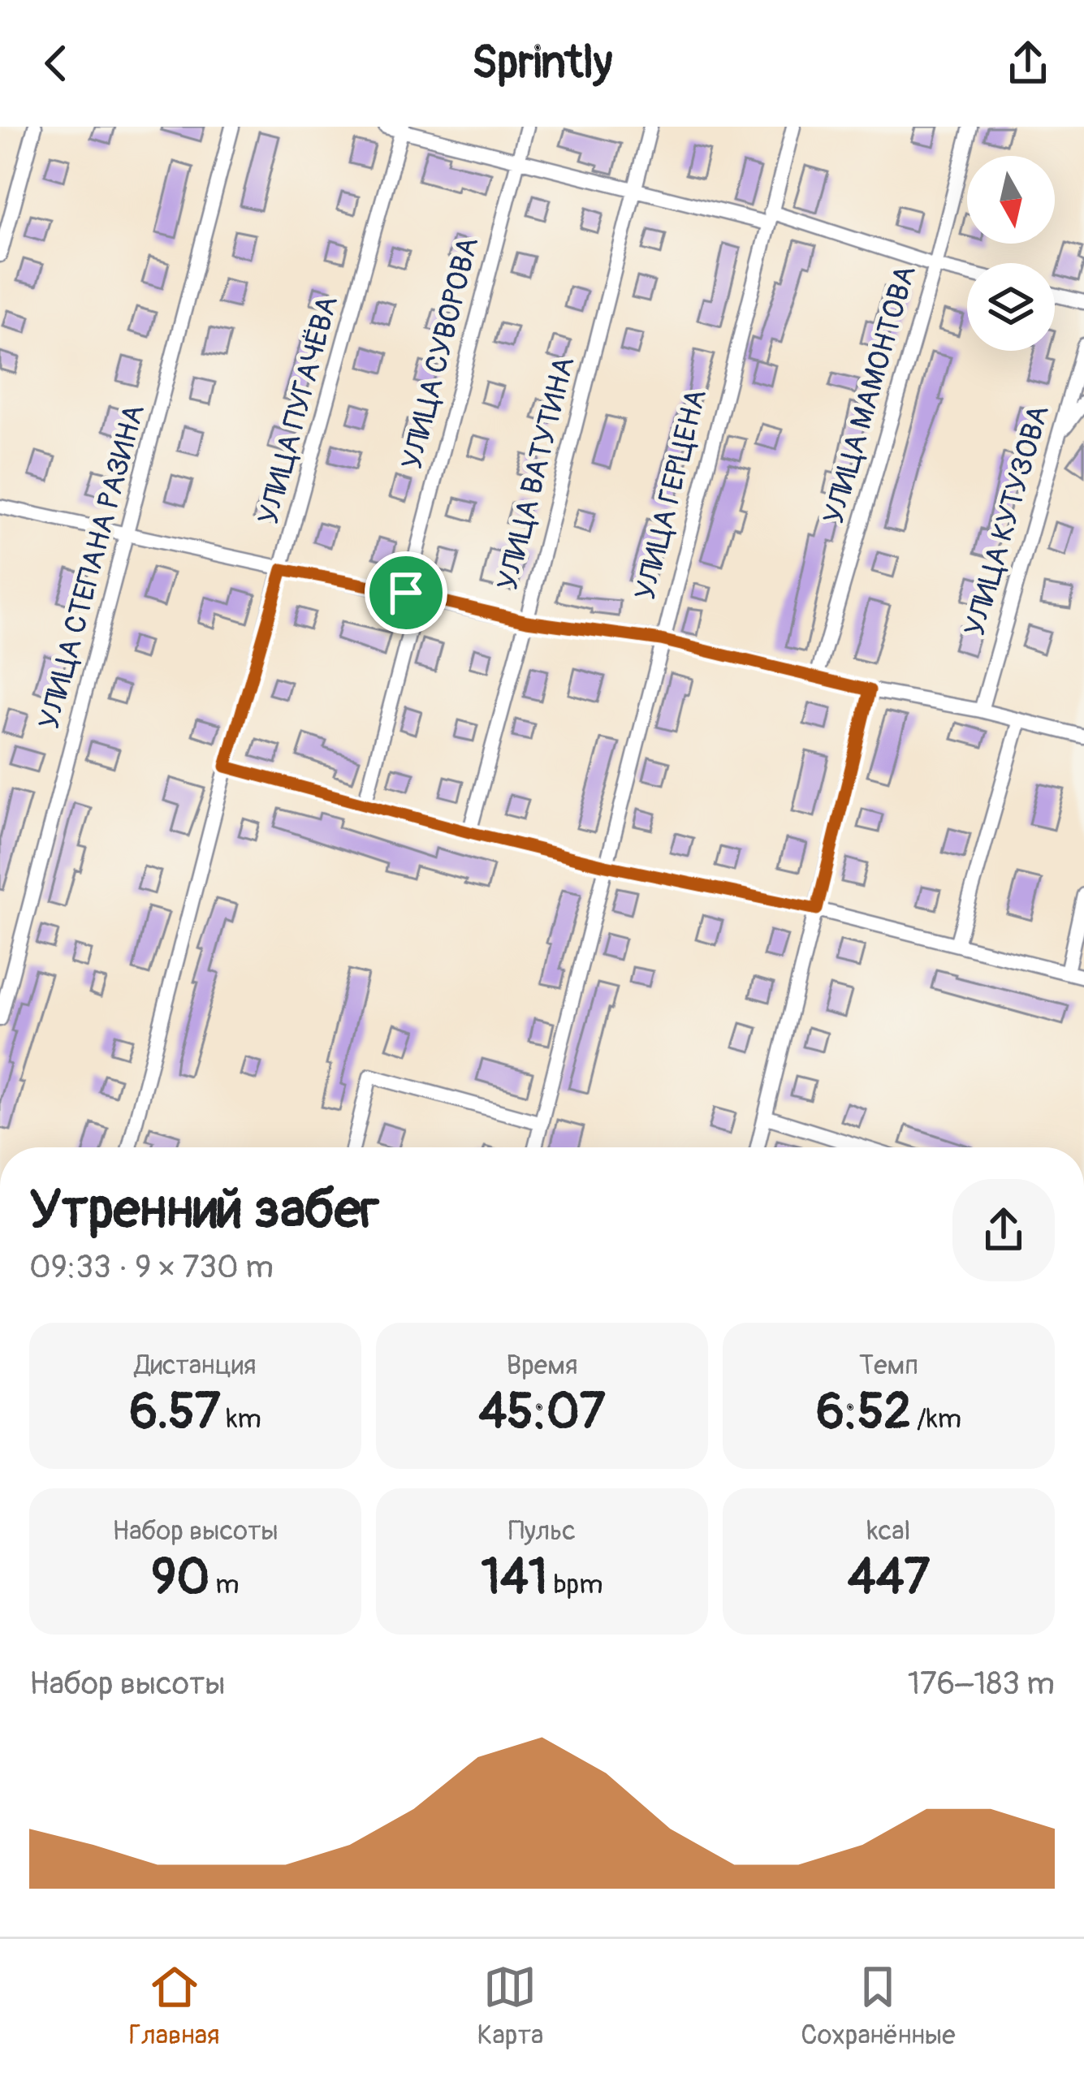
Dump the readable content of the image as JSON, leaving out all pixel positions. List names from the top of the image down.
{
  "streets": {
    "street": [
      "УЛИЦА СУВОРОВА",
      "УЛИЦА МАМОНТОВА",
      "УЛИЦА ПУГАЧЁВА",
      "УЛИЦА ВАТУТИНА",
      "УЛИЦА ГЕРЦЕНА",
      "УЛИЦА КУТУЗОВА",
      "УЛИЦА СТЕПАНА РАЗИНА"
    ]
  },
  "north": "bottom",
  "page": {
    "header": "Sprintly",
    "heading": ["Утренний забег", "09:33 · 9 × 730 m"],
    "stats": [
      ["Дистанция", "6.57 km"],
      ["Время", "45:07"],
      ["Темп", "6:52 /km"],
      ["Набор высоты", "90 m"],
      ["Пульс", "141 bpm"],
      ["kcal", "447"]
    ],
    "chart": ["Набор высоты", "176–183 m"],
    "tabs": ["Главная", "Карта", "Сохранённые"]
  }
}
